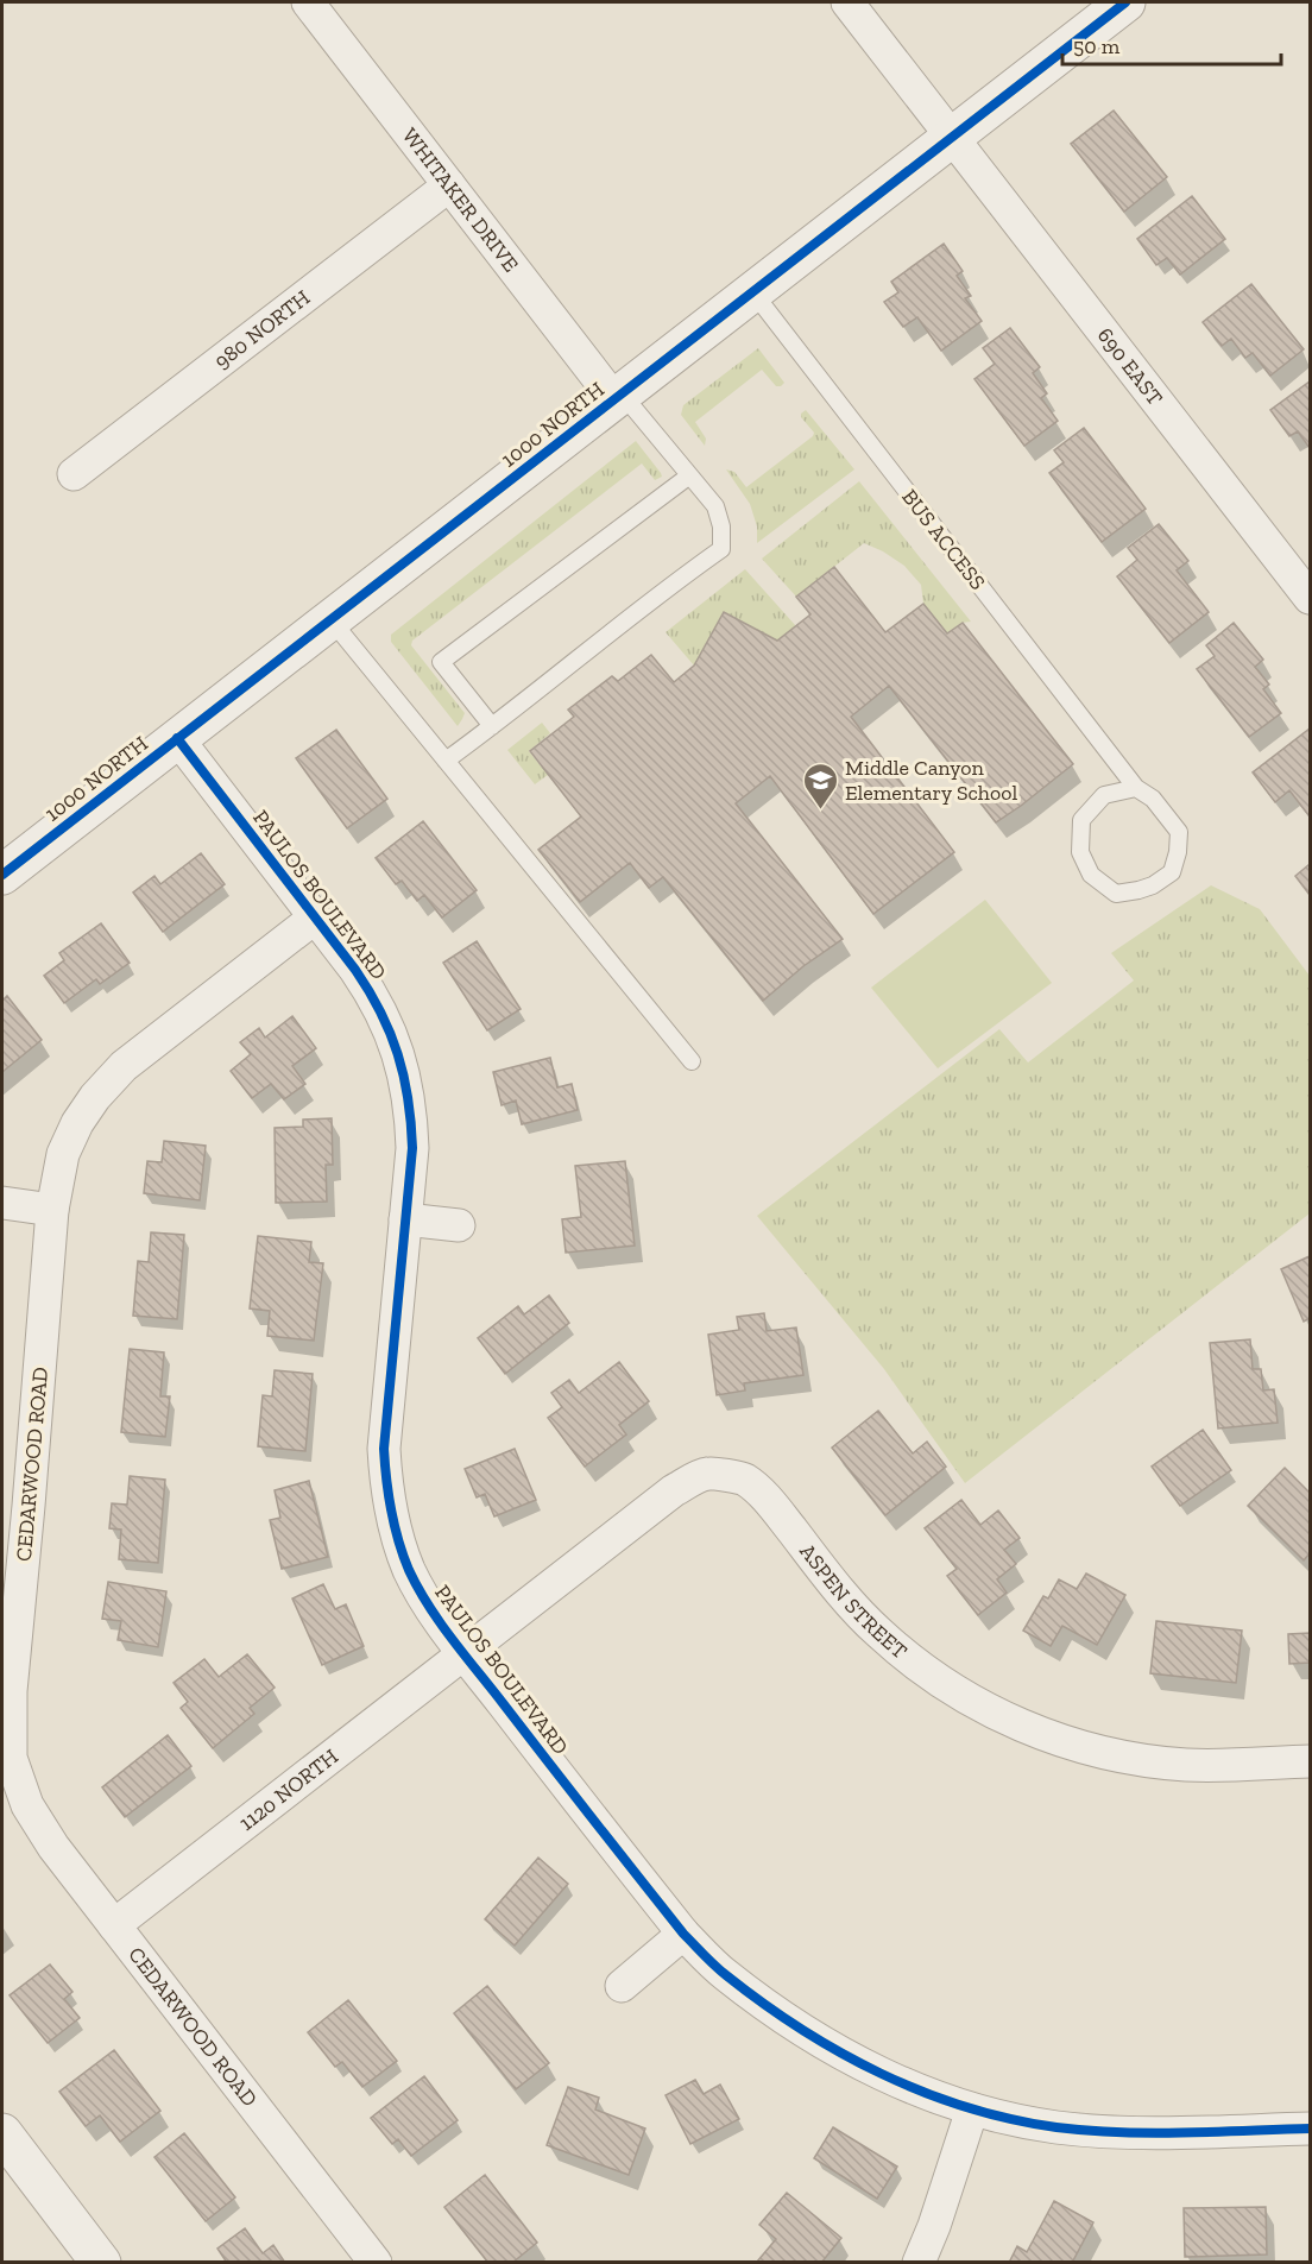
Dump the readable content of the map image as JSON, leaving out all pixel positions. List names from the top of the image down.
{
  "streets": {
    "street": [
      "WHITAKER DRIVE",
      "980 NORTH",
      "690 EAST",
      "1000 NORTH",
      "PAULOS BOULEVARD",
      "CEDARWOOD ROAD",
      "ASPEN STREET",
      "1120 NORTH"
    ],
    "lane": ["BUS ACCESS"]
  },
  "crossings": [
    ["WHITAKER DRIVE", "980 NORTH"],
    ["WHITAKER DRIVE", "1000 NORTH"],
    ["690 EAST", "1000 NORTH"],
    ["1000 NORTH", "BUS ACCESS"],
    ["1000 NORTH", "PAULOS BOULEVARD"],
    ["PAULOS BOULEVARD", "CEDARWOOD ROAD"],
    ["PAULOS BOULEVARD", "ASPEN STREET"],
    ["PAULOS BOULEVARD", "1120 NORTH"],
    ["CEDARWOOD ROAD", "1120 NORTH"],
    ["ASPEN STREET", "1120 NORTH"]
  ],
  "places": {
    "school or university": ["Middle Canyon Elementary School"]
  },
  "scale_bar": "50 m"
}
